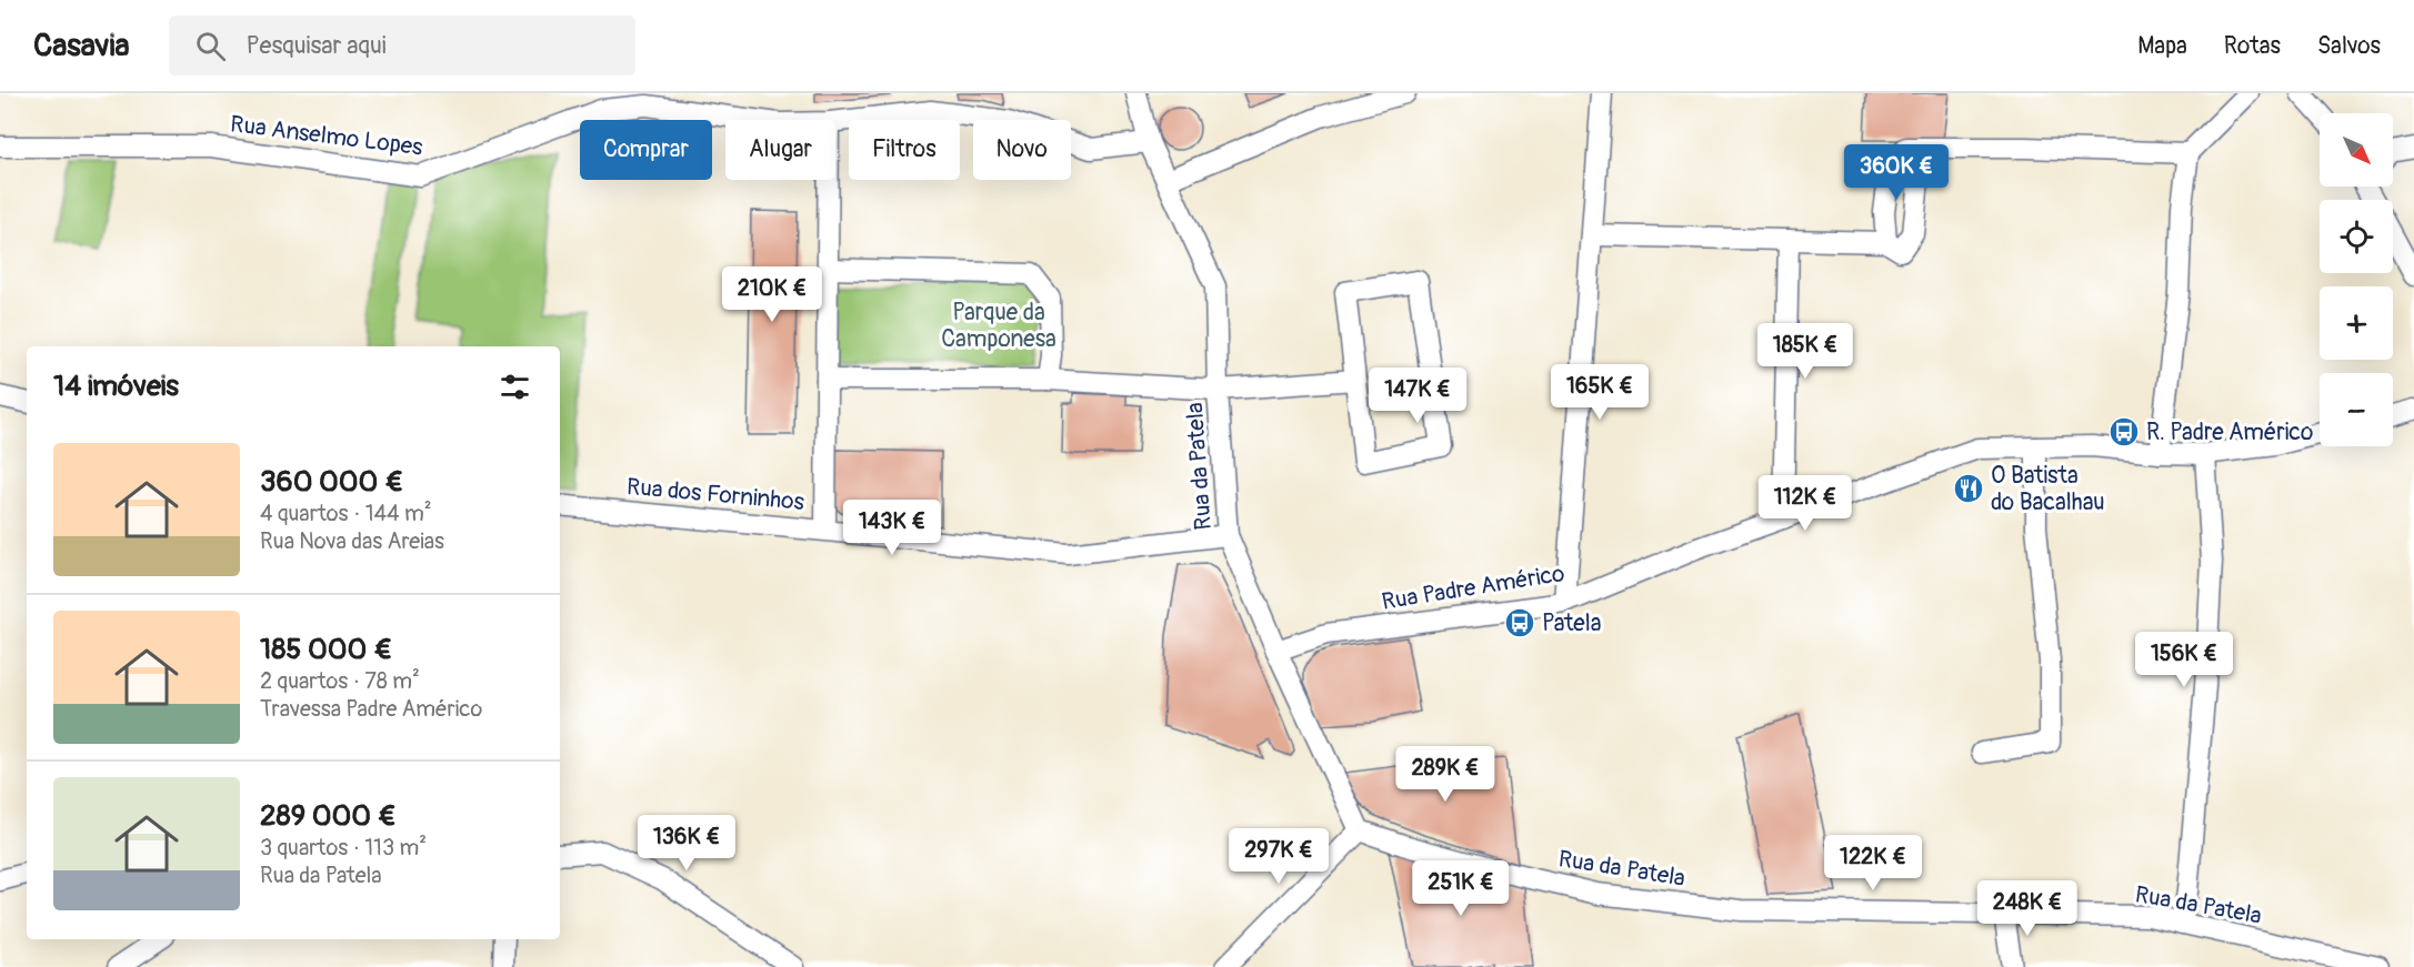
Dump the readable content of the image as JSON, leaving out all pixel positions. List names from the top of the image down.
{
  "streets": {
    "street": [
      "Rua Anselmo Lopes",
      "Rua da Patela",
      "Rua dos Forninhos",
      "Rua Padre Américo"
    ]
  },
  "crossings": [
    ["Rua Anselmo Lopes", "Rua da Patela"],
    ["Rua da Patela", "Rua dos Forninhos"],
    ["Rua da Patela", "Rua Padre Américo"]
  ],
  "parks": ["Parque da Camponesa"],
  "places": {
    "bus stop": ["R. Padre Américo", "Patela"],
    "restaurant": ["O Batista do Bacalhau"]
  },
  "north": "bottom right",
  "page": {
    "header": "Casavia",
    "search": "Pesquisar aqui",
    "nav": ["Mapa", "Rotas", "Salvos"],
    "map_buttons": ["+", "−"],
    "chip": [
      "Comprar",
      "Alugar",
      "Filtros",
      "Novo"
    ],
    "price": [
      "360K €",
      "210K €",
      "185K €",
      "165K €",
      "147K €",
      "112K €",
      "143K €",
      "156K €",
      "289K €",
      "136K €",
      "297K €",
      "122K €",
      "251K €",
      "248K €"
    ],
    "heading": "14 imóveis",
    "list": [
      {
        "name": "360 000 €",
        "note": "4 quartos · 144 m² · Rua Nova das Areias"
      },
      {
        "name": "185 000 €",
        "note": "2 quartos · 78 m² · Travessa Padre Américo"
      },
      {
        "name": "289 000 €",
        "note": "3 quartos · 113 m² · Rua da Patela"
      }
    ]
  }
}
